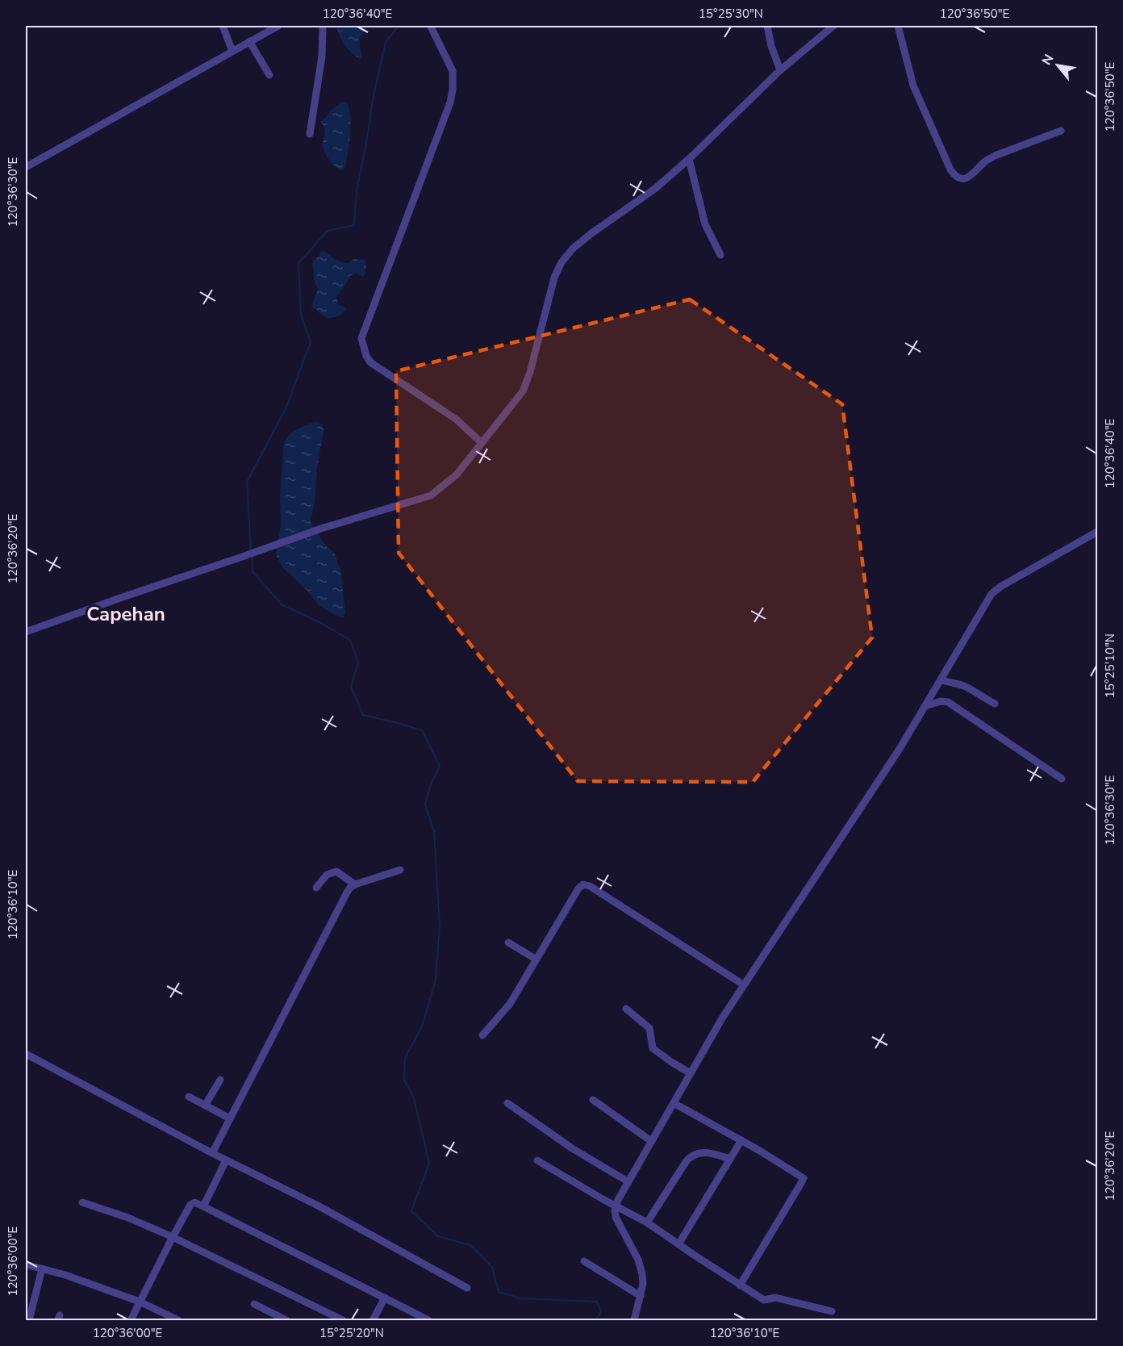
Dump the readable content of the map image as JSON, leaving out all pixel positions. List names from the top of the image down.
{
  "districts": ["Capehan"],
  "north": "top left",
  "coordinates": [
    "120°36'40\"E",
    "15°25'30\"N",
    "120°36'50\"E",
    "120°36'30\"E",
    "120°36'20\"E",
    "15°25'10\"N",
    "120°36'10\"E",
    "120°36'00\"E",
    "15°25'20\"N"
  ]
}
